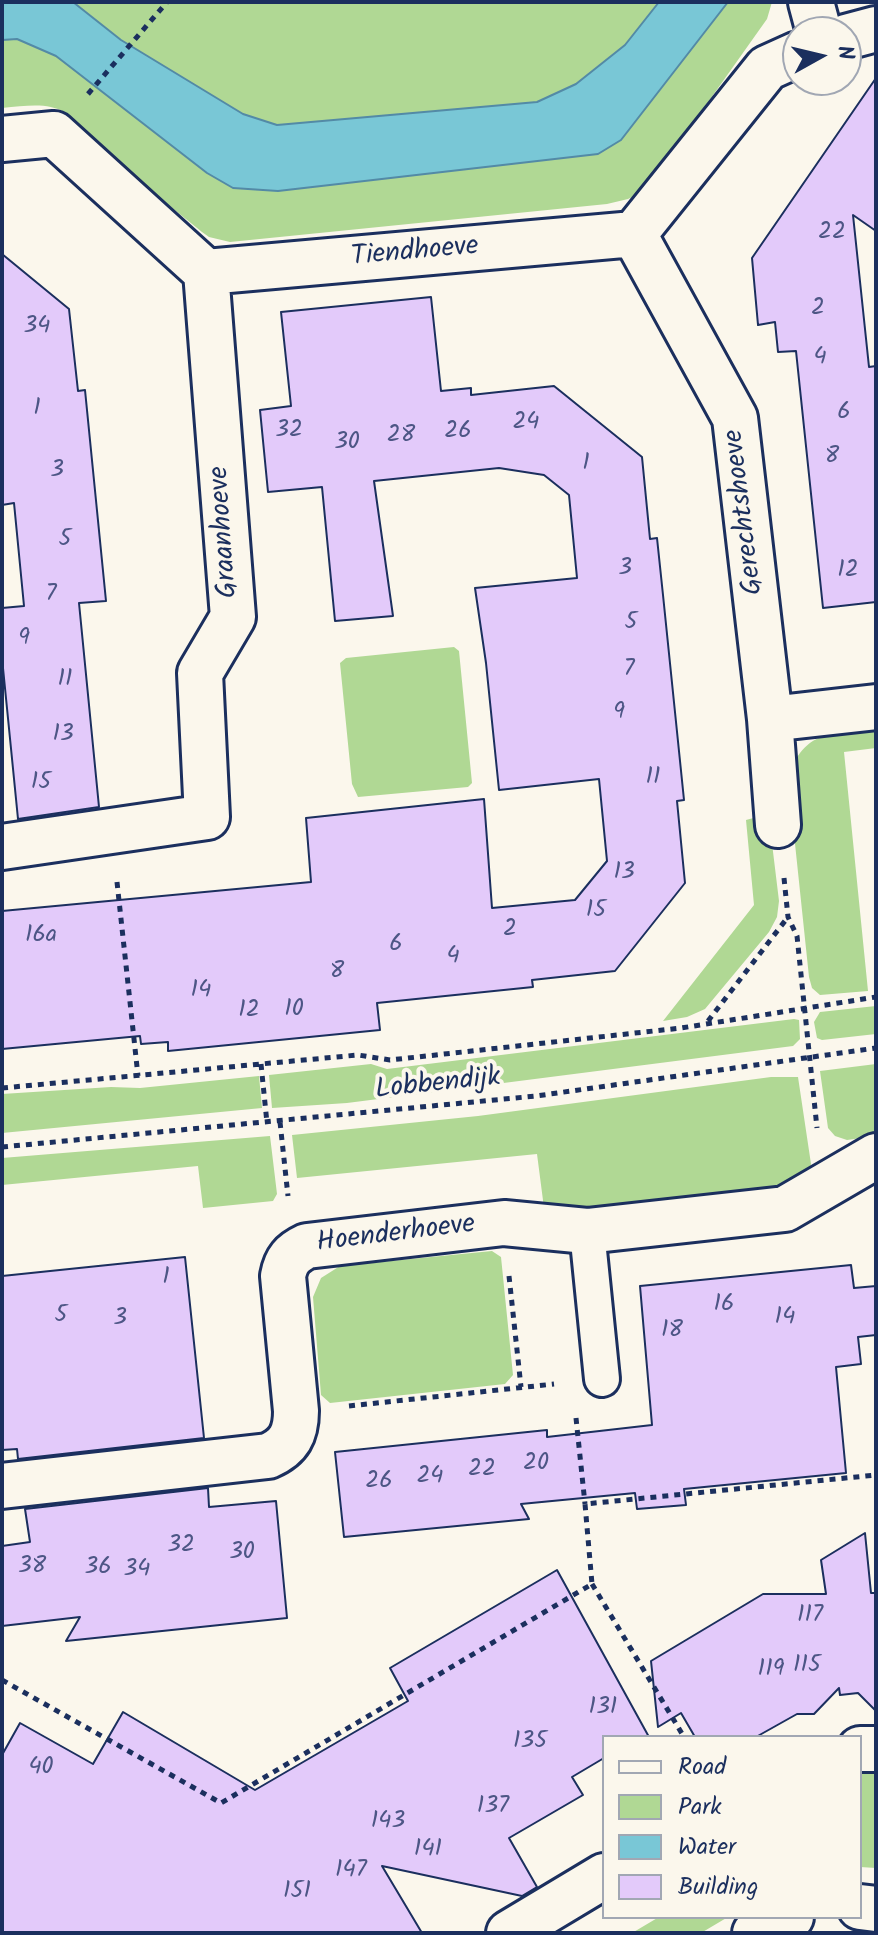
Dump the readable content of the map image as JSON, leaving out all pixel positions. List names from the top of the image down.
{
  "streets": {
    "street": [
      "Tiendhoeve",
      "Gerechtshoeve",
      "Graanhoeve",
      "Hoenderhoeve"
    ],
    "path": ["Lobbendijk"]
  },
  "crossings": [
    ["Tiendhoeve", "Gerechtshoeve"],
    ["Tiendhoeve", "Graanhoeve"]
  ],
  "house_numbers": [
    "22",
    "2",
    "34",
    "4",
    "1",
    "6",
    "24",
    "32",
    "26",
    "28",
    "30",
    "8",
    "1",
    "3",
    "5",
    "3",
    "12",
    "7",
    "5",
    "9",
    "7",
    "11",
    "9",
    "13",
    "11",
    "15",
    "13",
    "15",
    "2",
    "16a",
    "6",
    "4",
    "8",
    "14",
    "10",
    "12",
    "1",
    "16",
    "5",
    "14",
    "3",
    "18",
    "20",
    "22",
    "24",
    "26",
    "32",
    "30",
    "38",
    "36",
    "34",
    "117",
    "115",
    "119",
    "131",
    "135",
    "40",
    "137",
    "143",
    "141",
    "147",
    "151"
  ],
  "legend": [
    "Road",
    "Park",
    "Water",
    "Building"
  ],
  "north": "right"
}
